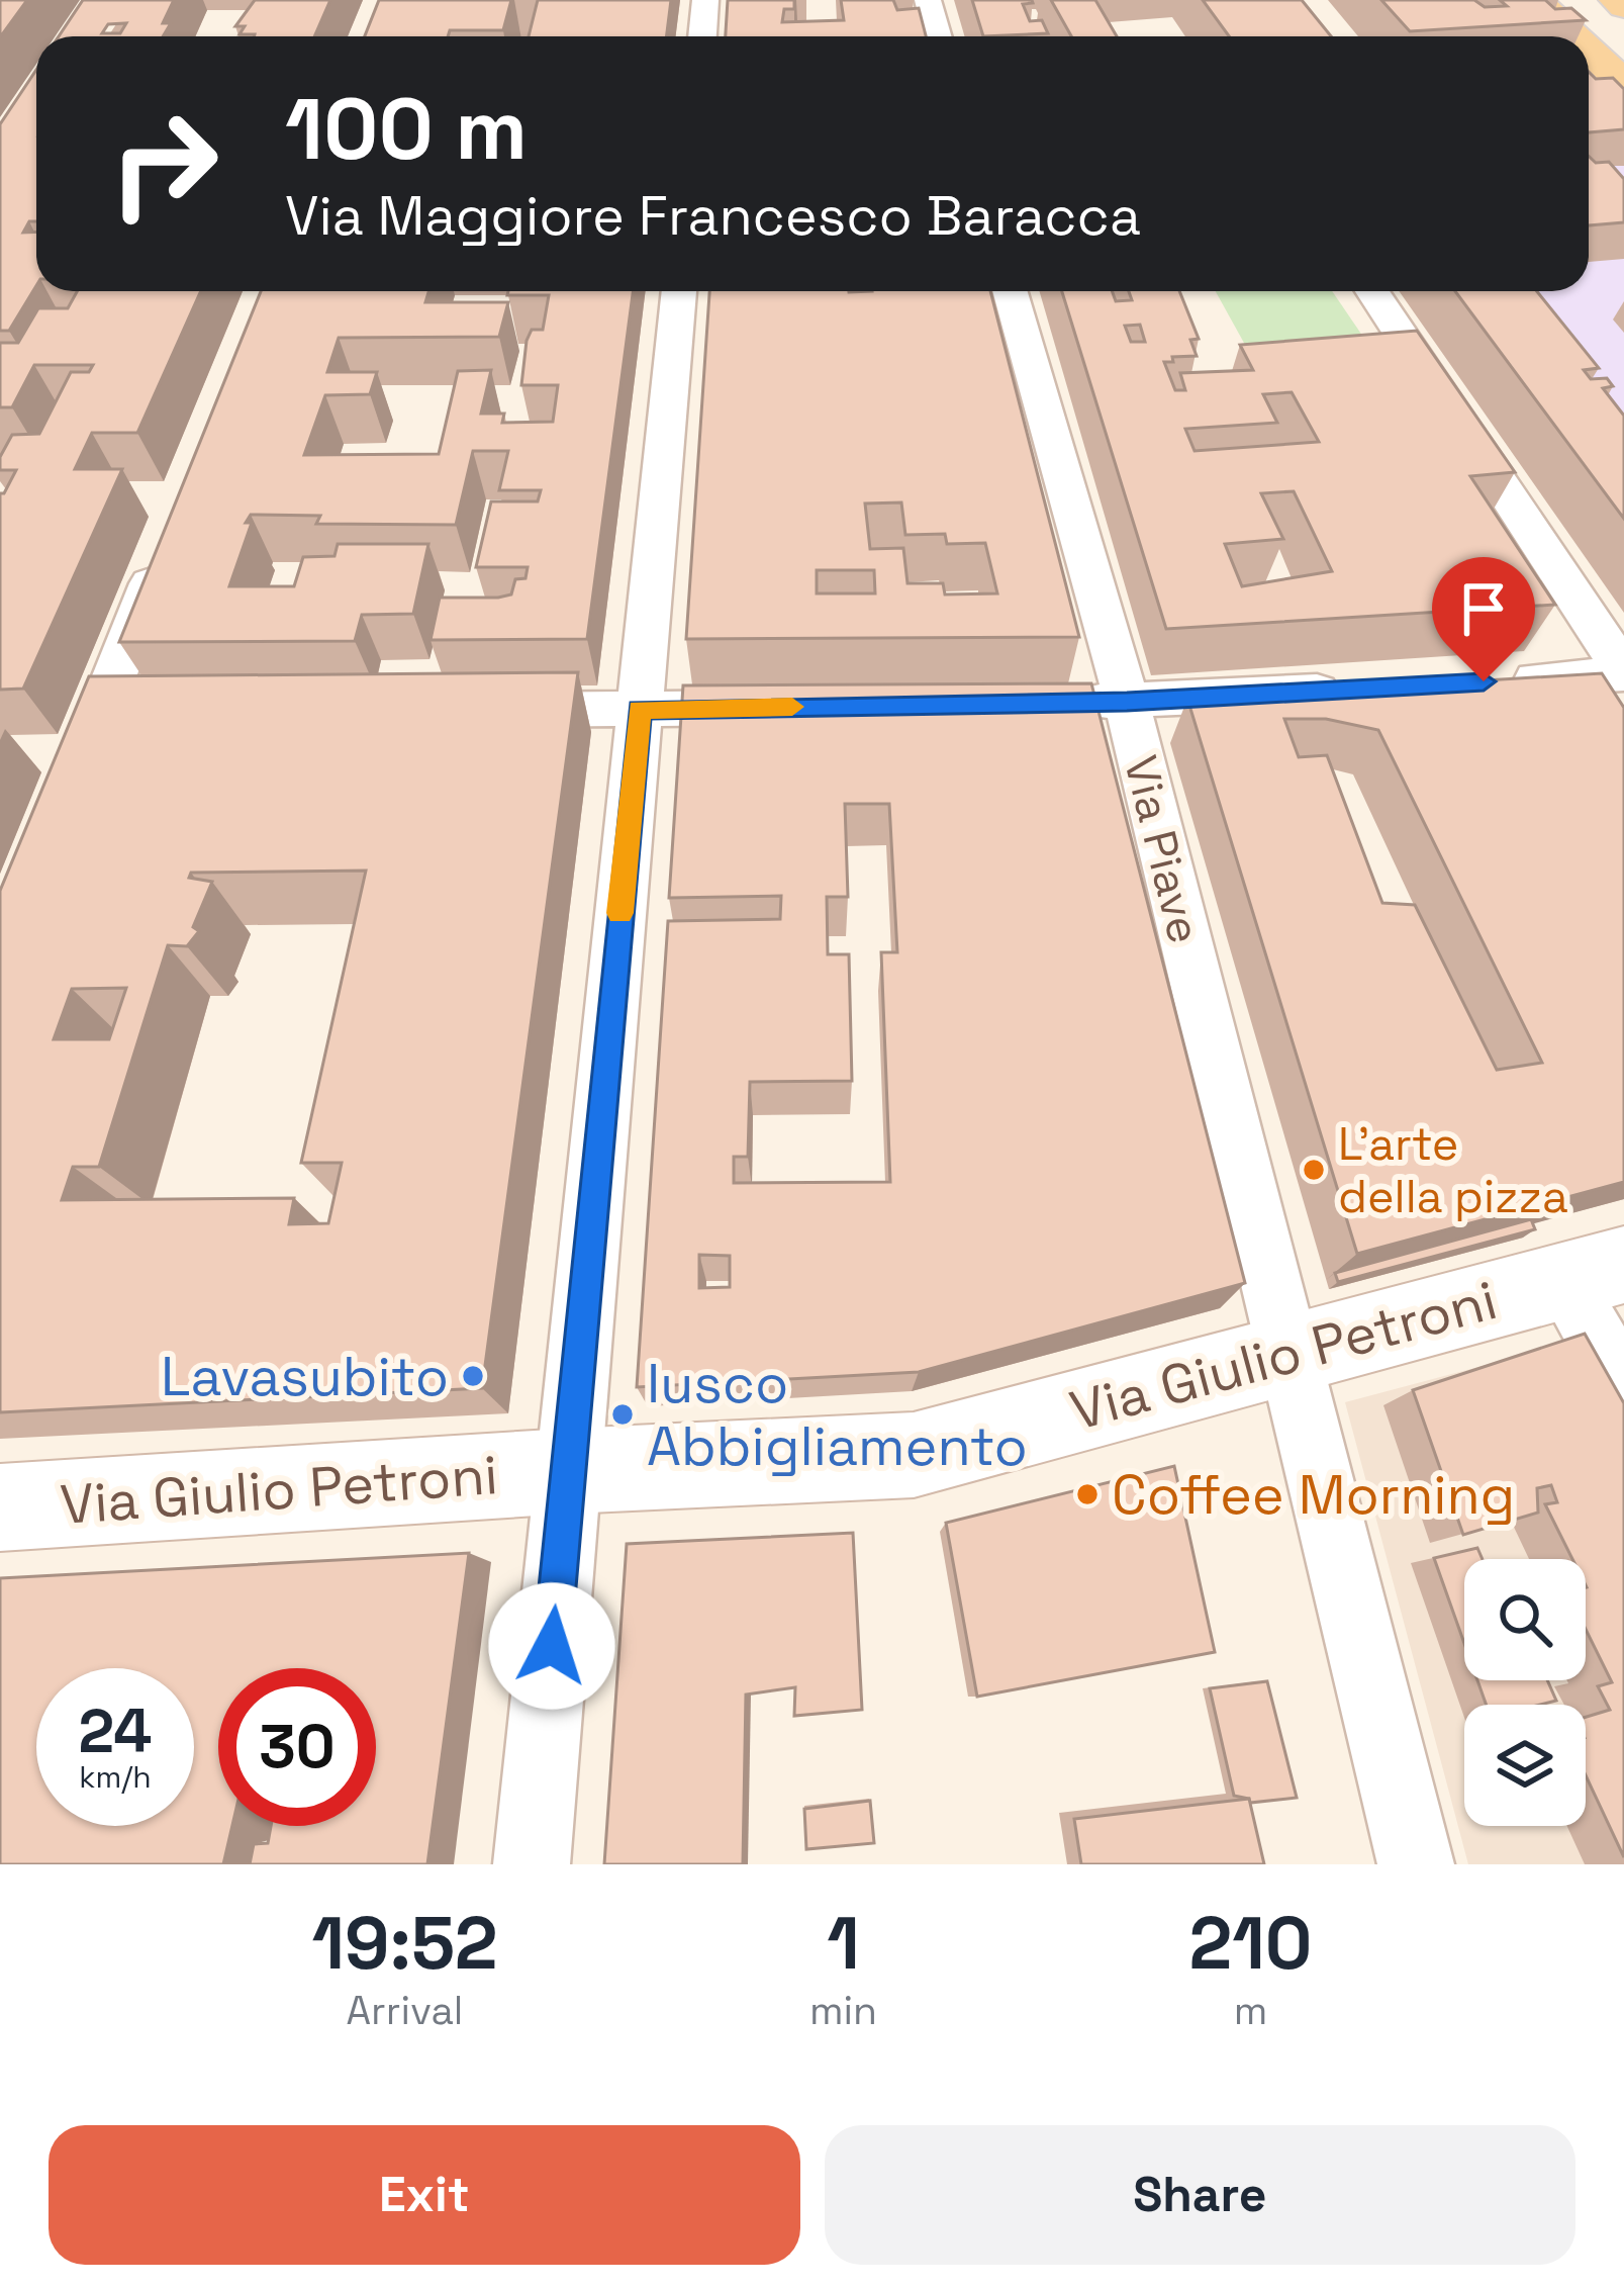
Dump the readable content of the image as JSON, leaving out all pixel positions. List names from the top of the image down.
{
  "streets": {
    "street": ["Via Piave", "Via Giulio Petroni"]
  },
  "crossings": [
    ["Via Piave", "Via Giulio Petroni"]
  ],
  "places": [
    "L'arte della pizza",
    "Lavasubito",
    "Iusco Abbigliamento",
    "Coffee Morning"
  ],
  "page": {
    "turn": ["100 m", "Via Maggiore Francesco Baracca"],
    "speed": "24 km/h",
    "limit": "30",
    "eta": [
      "19:52",
      "Arrival",
      "1",
      "min",
      "210",
      "m"
    ],
    "buttons": ["Exit", "Share"]
  }
}
